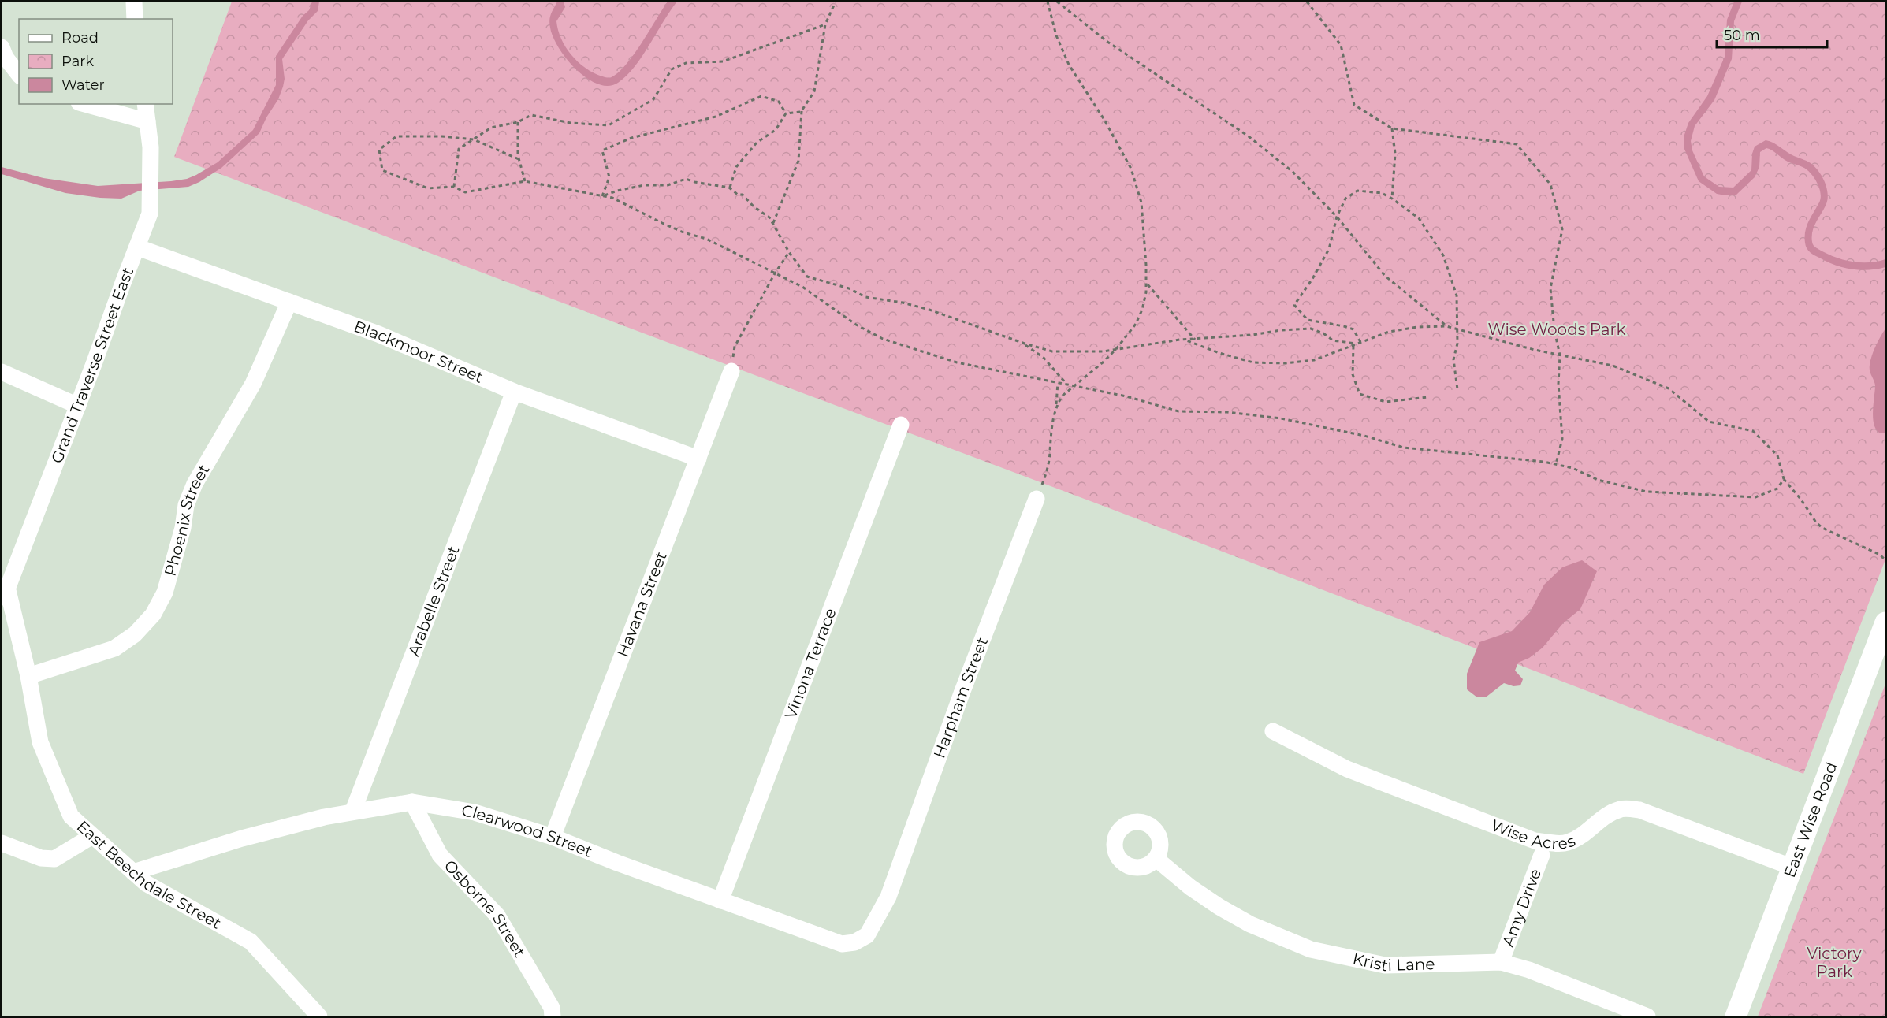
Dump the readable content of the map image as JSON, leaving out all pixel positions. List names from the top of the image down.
{
  "streets": {
    "street": [
      "Blackmoor Street",
      "Grand Traverse Street East",
      "Phoenix Street",
      "Arabelle Street",
      "Havana Street",
      "Vinona Terrace",
      "Harpham Street",
      "East Wise Road",
      "Wise Acres",
      "Clearwood Street",
      "East Beechdale Street",
      "Amy Drive",
      "Osborne Street",
      "Kristi Lane"
    ]
  },
  "crossings": [
    ["Blackmoor Street", "Grand Traverse Street East"],
    ["Blackmoor Street", "Phoenix Street"],
    ["Blackmoor Street", "Arabelle Street"],
    ["Blackmoor Street", "Havana Street"],
    ["Grand Traverse Street East", "East Beechdale Street"],
    ["Phoenix Street", "East Beechdale Street"],
    ["Arabelle Street", "Clearwood Street"],
    ["Havana Street", "Clearwood Street"],
    ["Vinona Terrace", "Clearwood Street"],
    ["Harpham Street", "Clearwood Street"],
    ["East Wise Road", "Wise Acres"],
    ["Clearwood Street", "East Beechdale Street"],
    ["Clearwood Street", "Osborne Street"],
    ["Amy Drive", "Kristi Lane"]
  ],
  "parks": ["Wise Woods Park", "Victory Park"],
  "legend": ["Road", "Park", "Water"],
  "scale_bar": "50 m"
}
